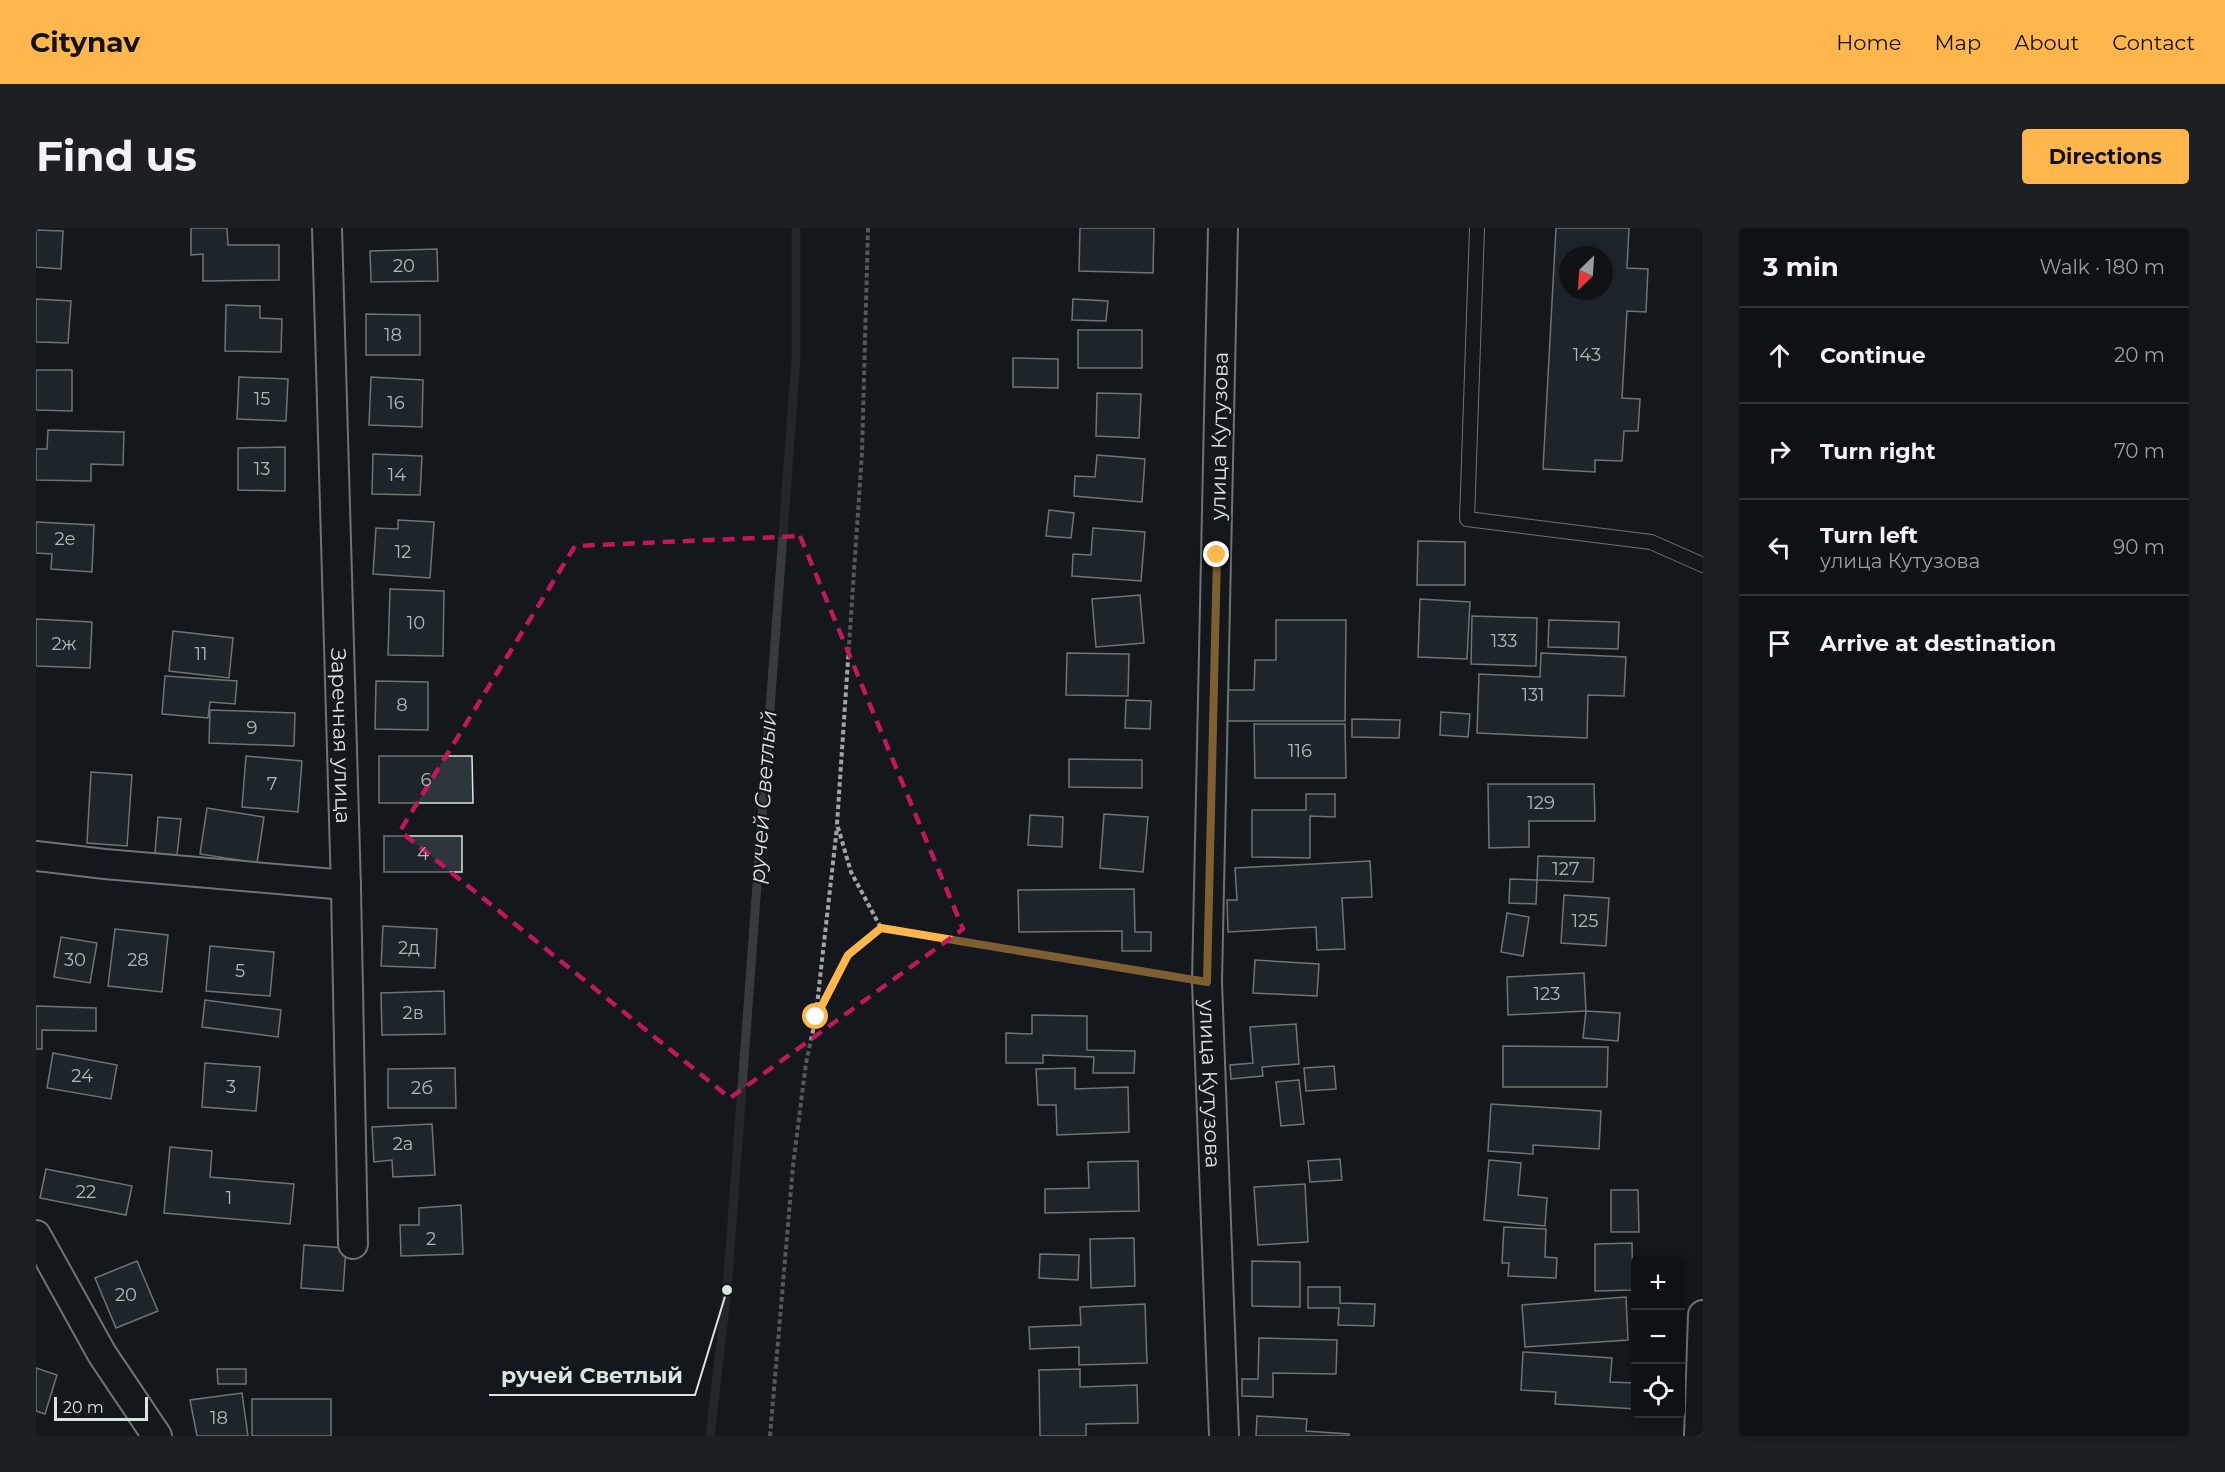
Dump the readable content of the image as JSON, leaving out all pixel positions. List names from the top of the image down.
{
  "streets": {
    "street": ["улица Кутузова", "Заречная улица"]
  },
  "water": ["ручей Светлый"],
  "places": ["ручей Светлый"],
  "house_numbers": [
    "20",
    "18",
    "143",
    "15",
    "16",
    "13",
    "14",
    "2е",
    "12",
    "10",
    "133",
    "2ж",
    "11",
    "131",
    "8",
    "9",
    "116",
    "6",
    "7",
    "129",
    "4",
    "127",
    "125",
    "2д",
    "30",
    "28",
    "5",
    "123",
    "2в",
    "24",
    "3",
    "2б",
    "2а",
    "22",
    "1",
    "2",
    "20",
    "18"
  ],
  "scale_bar": "20 m",
  "north": "bottom left",
  "page": {
    "header": "Citynav",
    "nav": [
      "Home",
      "Map",
      "About",
      "Contact"
    ],
    "buttons": "Directions",
    "title": "Find us",
    "heading": ["3 min", "Walk · 180 m"],
    "list": [
      ["Continue", "20 m"],
      ["Turn right", "70 m"],
      ["Turn left", "улица Кутузова", "90 m"],
      "Arrive at destination"
    ],
    "map_buttons": ["+", "−"],
    "scale": "20 m"
  }
}
